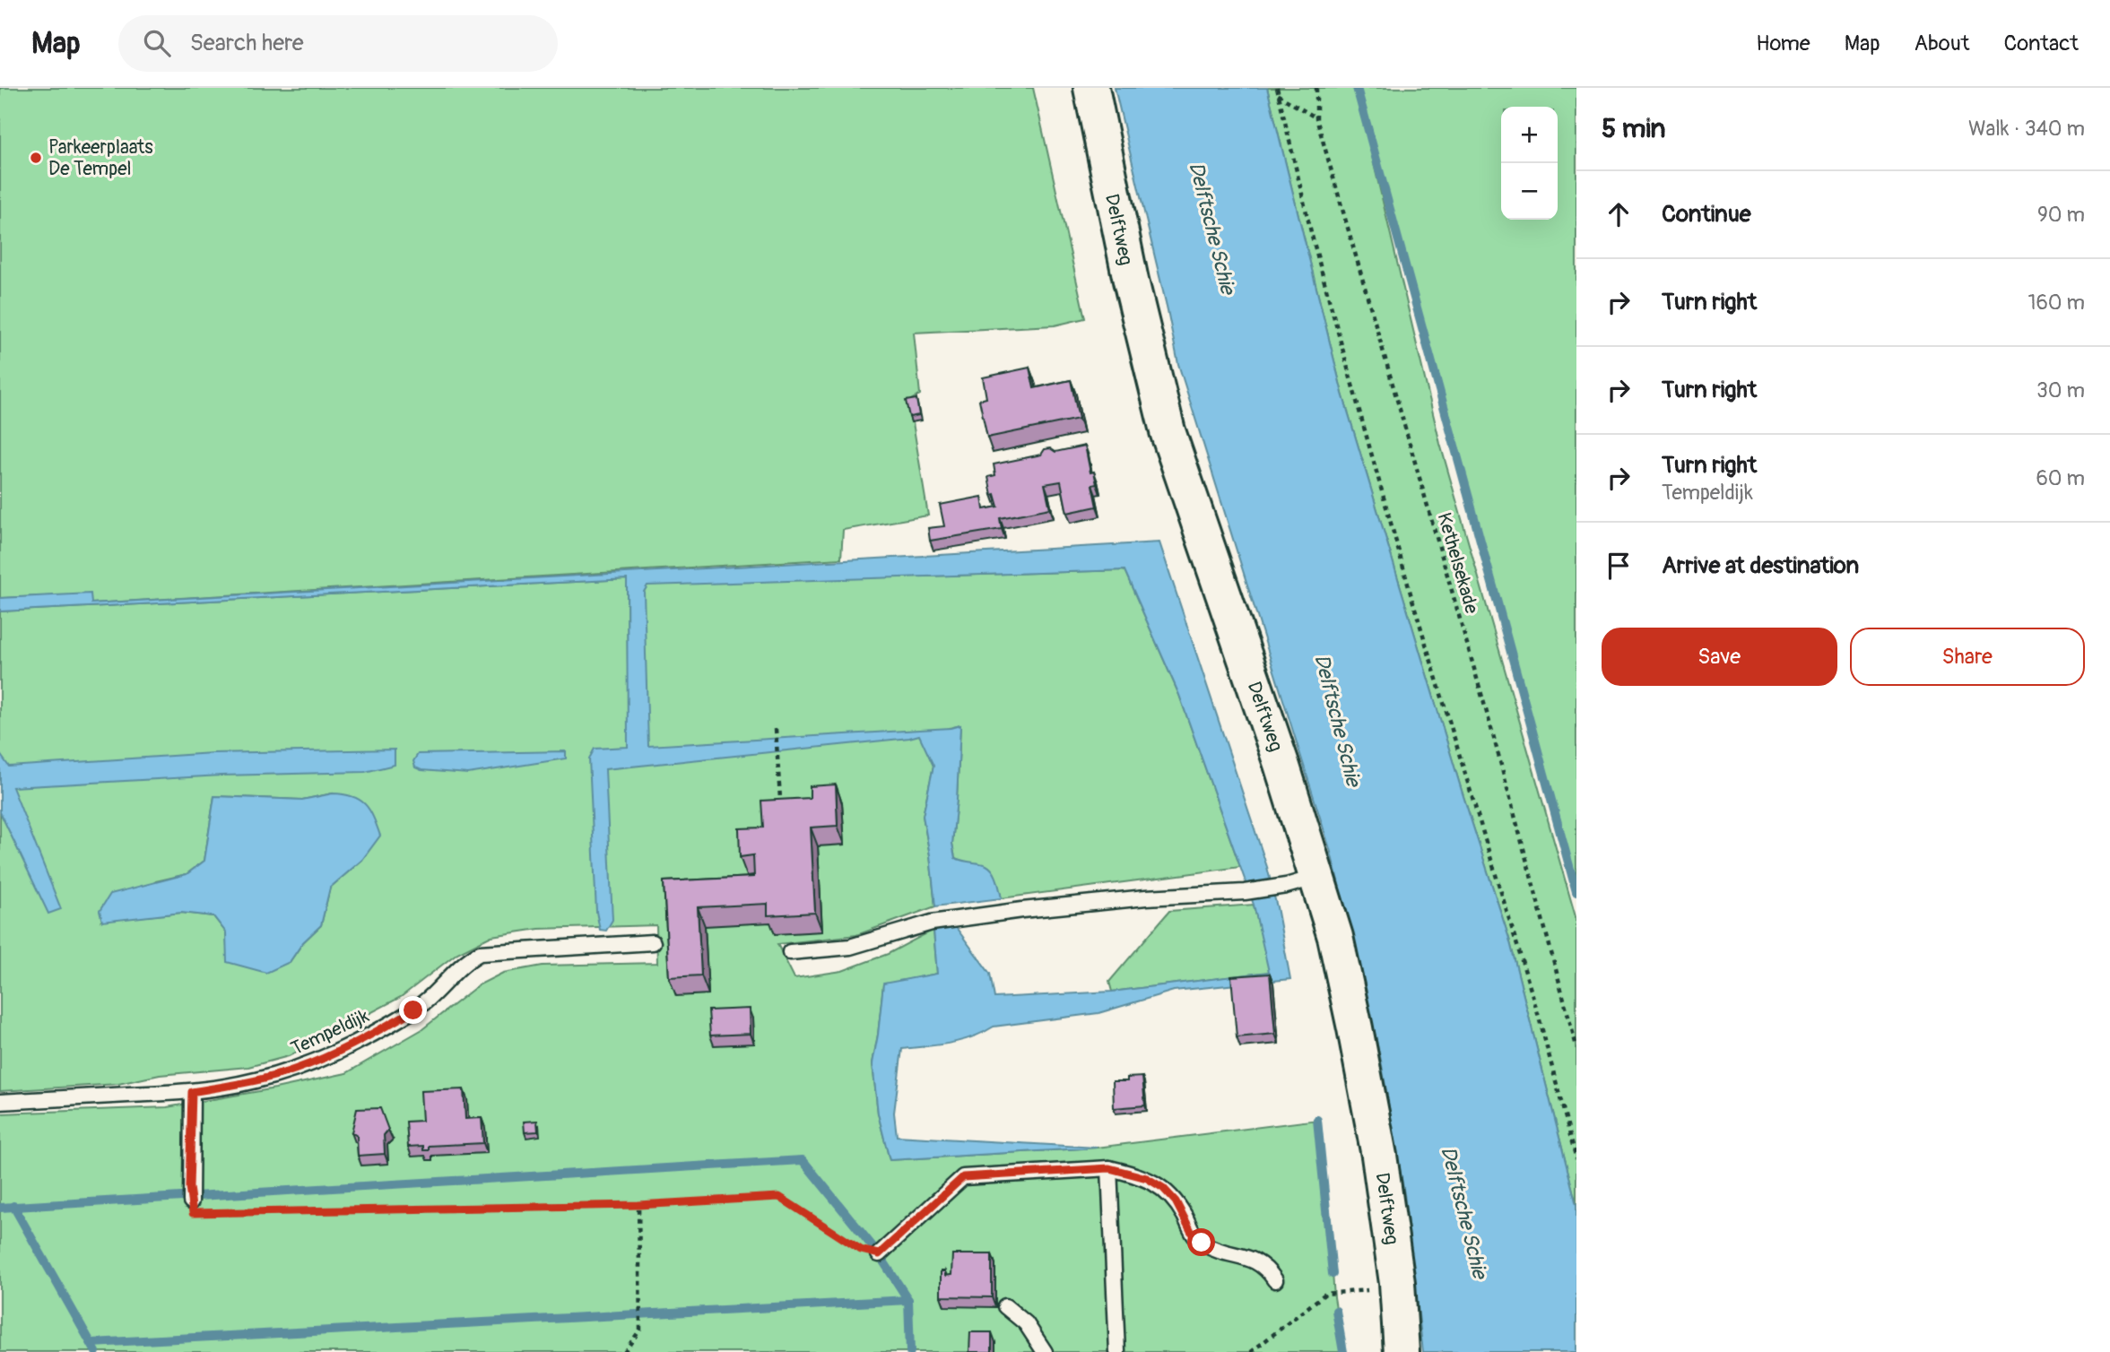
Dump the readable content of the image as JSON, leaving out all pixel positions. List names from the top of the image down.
{
  "streets": {
    "street": ["Delftweg"],
    "lane": ["Tempeldijk"],
    "path": ["Kethelsekade"]
  },
  "water": ["Delftsche Schie"],
  "places": ["Parkeerplaats De Tempel"],
  "page": {
    "header": "Map",
    "search": "Search here",
    "nav": [
      "Home",
      "Map",
      "About",
      "Contact"
    ],
    "heading": ["5 min", "Walk · 340 m"],
    "map_buttons": ["+", "−"],
    "list": [
      ["Continue", "90 m"],
      ["Turn right", "160 m"],
      ["Turn right", "30 m"],
      ["Turn right", "Tempeldijk", "60 m"],
      "Arrive at destination"
    ],
    "buttons": ["Save", "Share"]
  }
}
